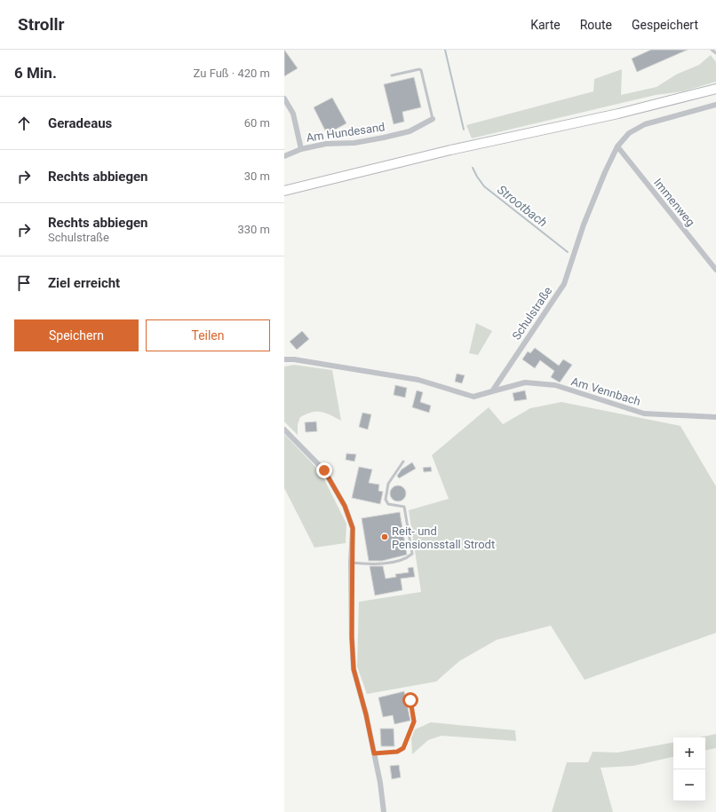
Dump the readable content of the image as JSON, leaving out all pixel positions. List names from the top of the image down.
{
  "streets": {
    "street": [
      "Am Hundesand",
      "Immenweg",
      "Schulstraße",
      "Am Vennbach"
    ]
  },
  "crossings": [
    ["Immenweg", "Schulstraße"],
    ["Schulstraße", "Am Vennbach"]
  ],
  "water": ["Strootbach"],
  "places": ["Reit- und Pensionsstall Strodt"],
  "page": {
    "header": "Strollr",
    "nav": ["Karte", "Route", "Gespeichert"],
    "heading": ["6 Min.", "Zu Fuß · 420 m"],
    "list": [
      ["Geradeaus", "60 m"],
      ["Rechts abbiegen", "30 m"],
      ["Rechts abbiegen", "Schulstraße", "330 m"],
      "Ziel erreicht"
    ],
    "buttons": ["Speichern", "Teilen"],
    "map_buttons": ["+", "−"]
  }
}
